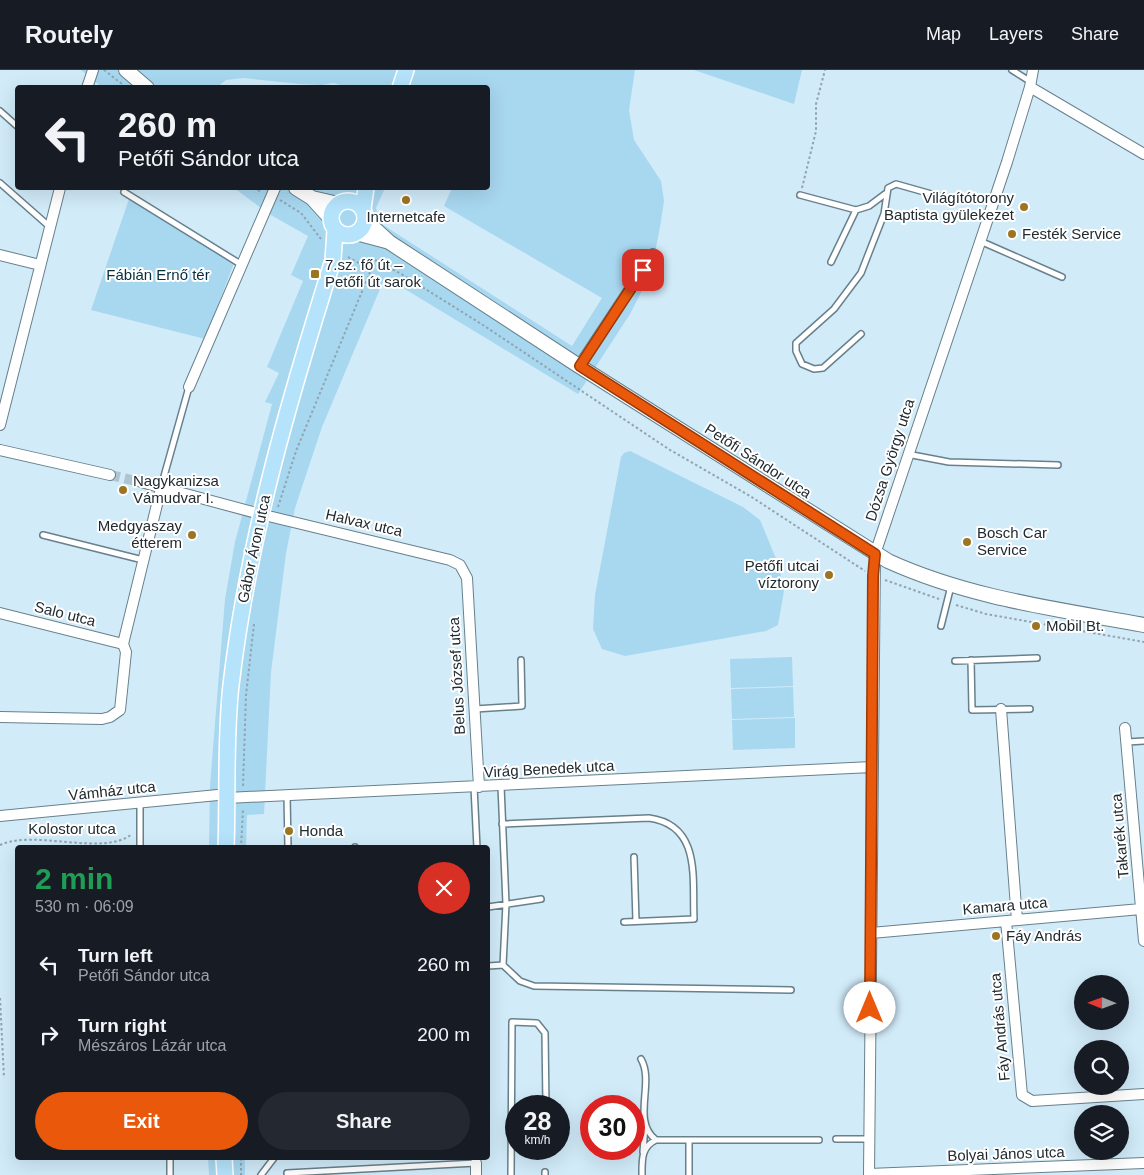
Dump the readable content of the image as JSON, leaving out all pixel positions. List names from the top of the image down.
{
  "streets": {
    "main road": ["Gábor Áron utca"],
    "street": [
      "Dózsa György utca",
      "Petőfi Sándor utca",
      "Halvax utca",
      "Salo utca",
      "Belus József utca",
      "Virág Benedek utca",
      "Vámház utca",
      "Takarék utca",
      "Kamara utca",
      "Fáy András utca",
      "Bolyai János utca"
    ],
    "path": ["Kolostor utca"]
  },
  "crossings": [
    ["Dózsa György utca", "Petőfi Sándor utca"],
    ["Dózsa György utca", "Virág Benedek utca"],
    ["Dózsa György utca", "Kamara utca"],
    ["Dózsa György utca", "Bolyai János utca"],
    ["Petőfi Sándor utca", "Gábor Áron utca"],
    ["Halvax utca", "Gábor Áron utca"],
    ["Halvax utca", "Belus József utca"],
    ["Gábor Áron utca", "Virág Benedek utca"],
    ["Gábor Áron utca", "Vámház utca"],
    ["Belus József utca", "Virág Benedek utca"],
    ["Virág Benedek utca", "Vámház utca"],
    ["Takarék utca", "Kamara utca"],
    ["Kamara utca", "Fáy András utca"]
  ],
  "parks": ["Fábián Ernő tér"],
  "places": {
    "other": [
      "Internetcafe",
      "Világítótorony Baptista gyülekezet",
      "Festék Service",
      "Nagykanizsa Vámudvar I.",
      "Medgyaszay étterem",
      "Bosch Car Service",
      "Petőfi utcai víztorony",
      "Mobil Bt.",
      "Honda",
      "Fáy András"
    ],
    "transit": ["7.sz. fő út – Petőfi út sarok"]
  },
  "north": "left",
  "page": {
    "header": "Routely",
    "nav": ["Map", "Layers", "Share"],
    "turn": ["260 m", "Petőfi Sándor utca"],
    "heading": ["2 min", "530 m · 06:09"],
    "list": [
      {
        "name": "Turn left",
        "note": "Petőfi Sándor utca",
        "value": "260 m"
      },
      {
        "name": "Turn right",
        "note": "Mészáros Lázár utca",
        "value": "200 m"
      }
    ],
    "buttons": ["Exit", "Share"],
    "speed": "28 km/h",
    "limit": "30"
  }
}
